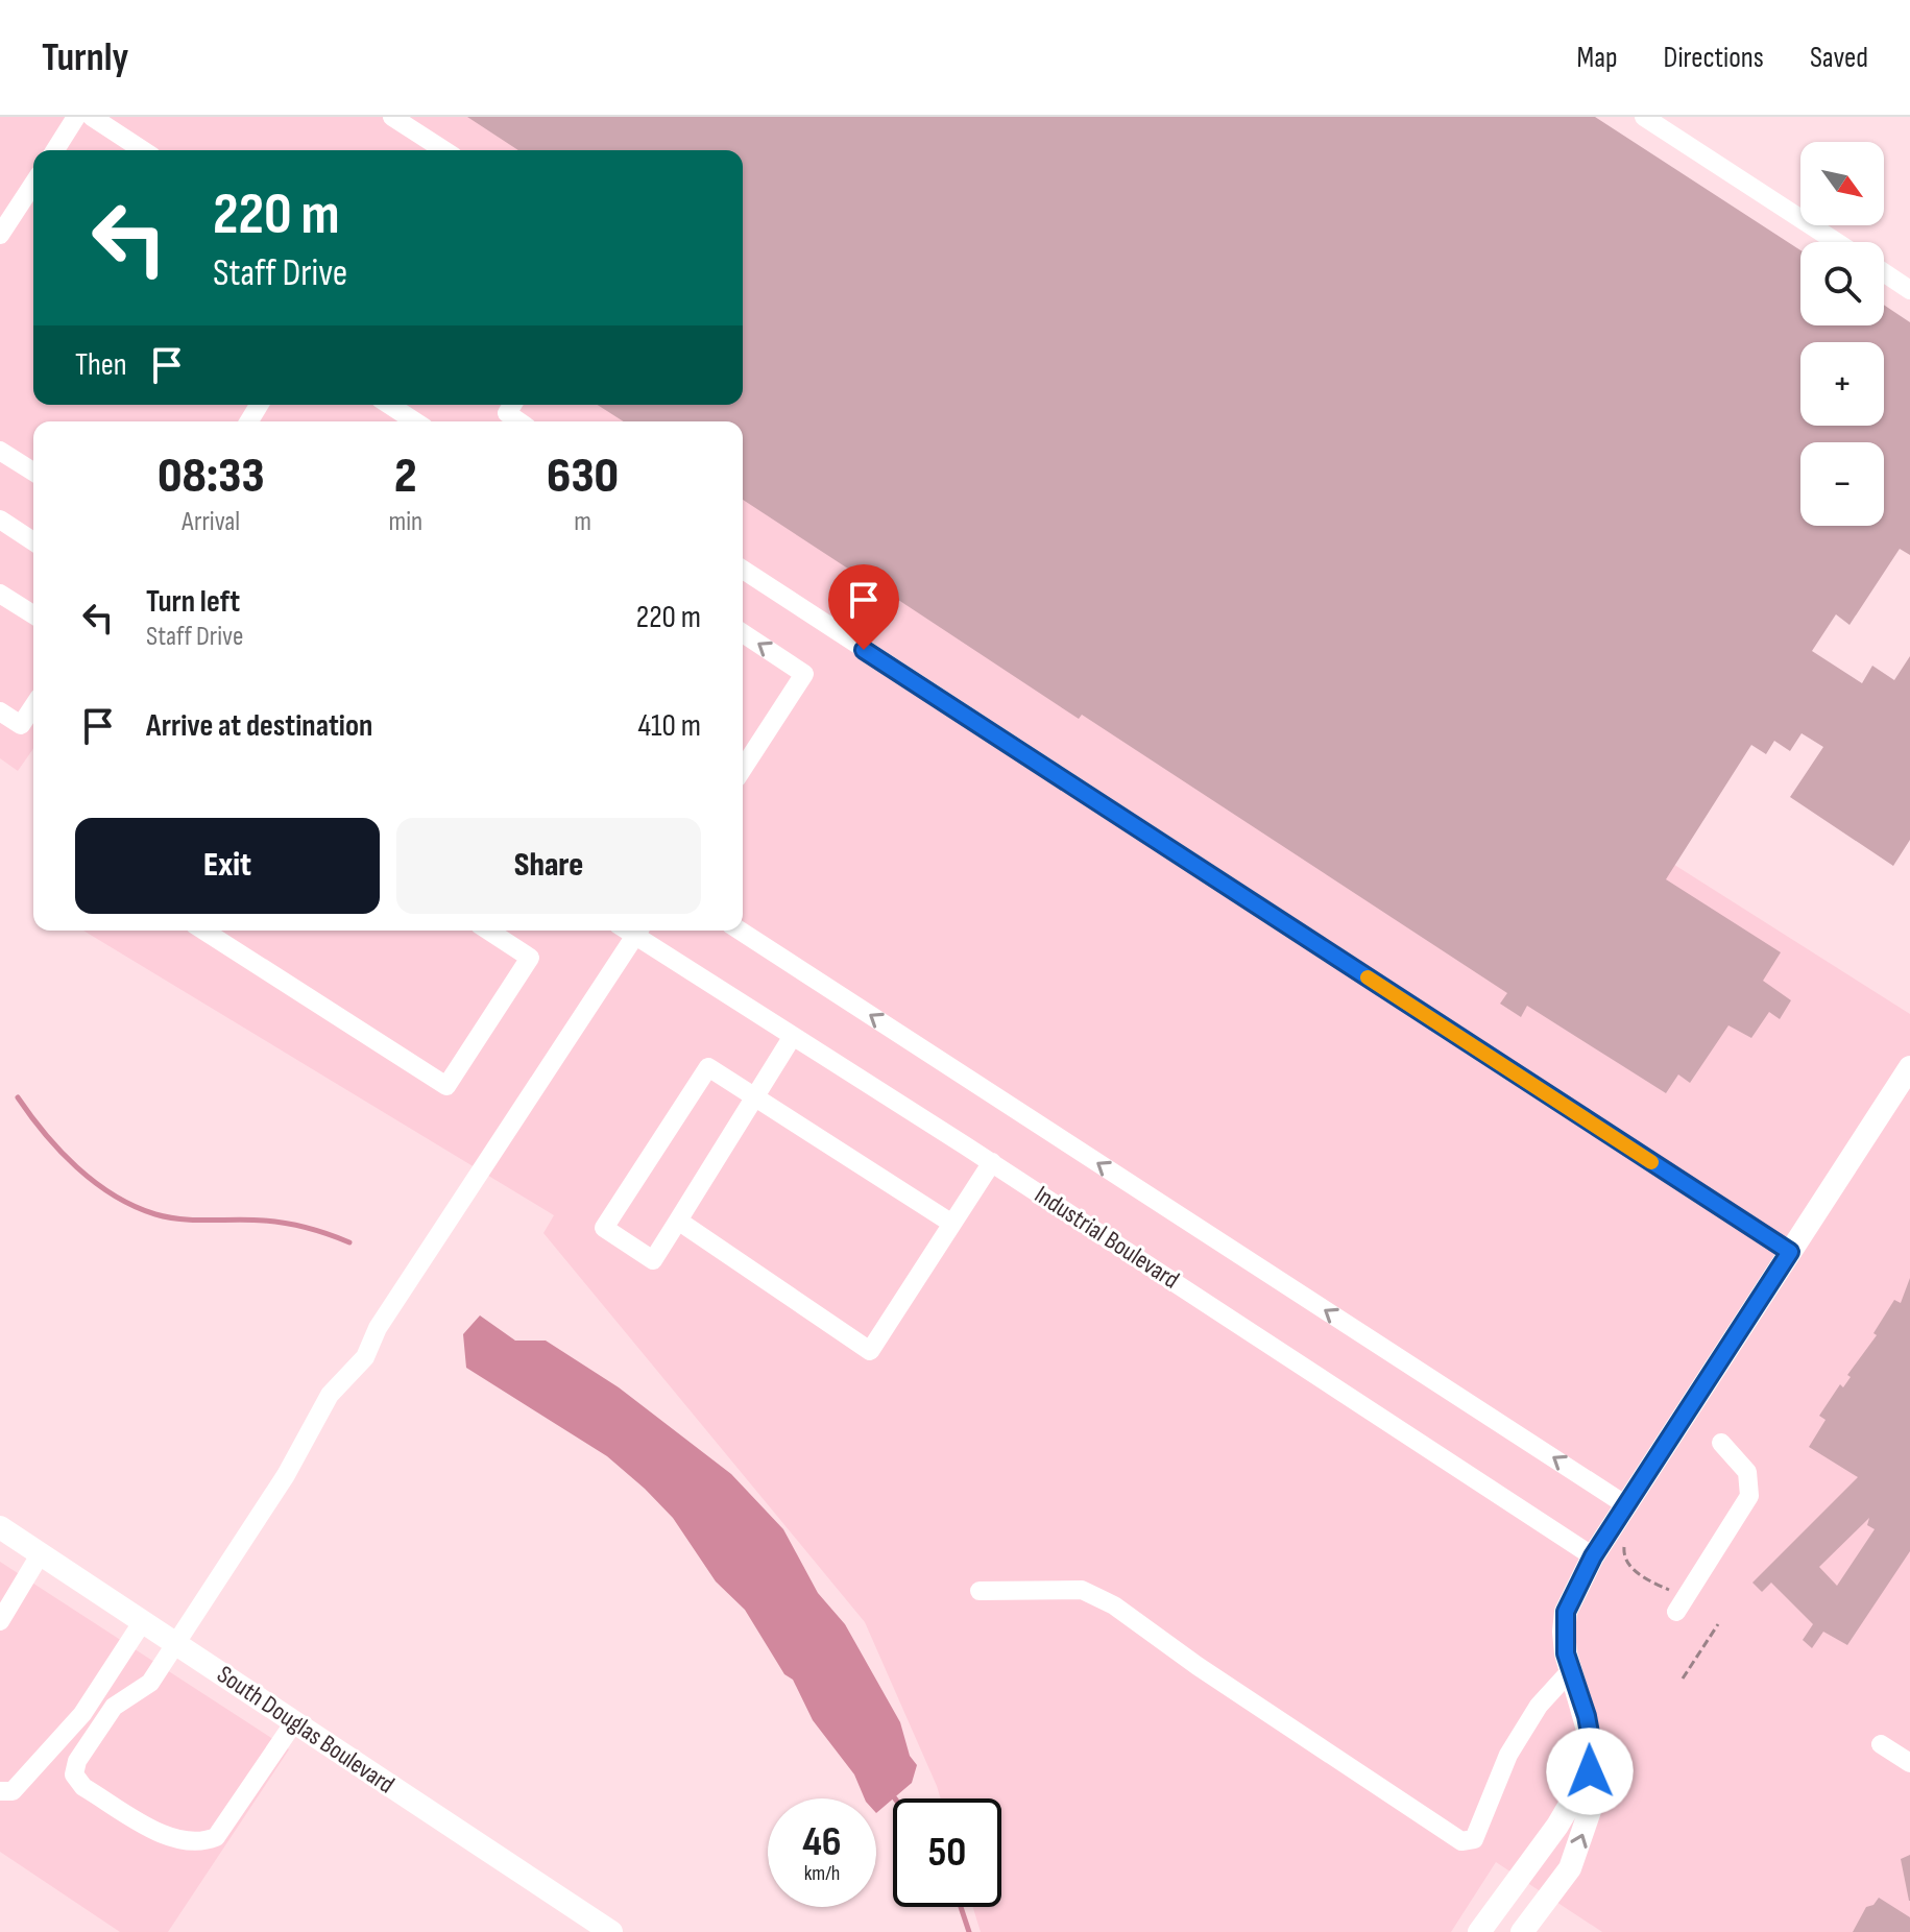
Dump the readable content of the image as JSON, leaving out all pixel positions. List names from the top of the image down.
{
  "streets": {
    "main road": ["South Douglas Boulevard"],
    "street": ["Industrial Boulevard"]
  },
  "north": "bottom right",
  "page": {
    "header": "Turnly",
    "nav": ["Map", "Directions", "Saved"],
    "map_buttons": ["+", "−"],
    "turn": ["220 m", "Staff Drive"],
    "then": "Then",
    "eta": [
      "08:33",
      "Arrival",
      "2",
      "min",
      "630",
      "m"
    ],
    "list": [
      {
        "name": "Turn left",
        "note": "Staff Drive",
        "value": "220 m"
      },
      {
        "name": "Arrive at destination",
        "value": "410 m"
      }
    ],
    "buttons": ["Exit", "Share"],
    "speed": "46 km/h",
    "limit": "50"
  }
}
